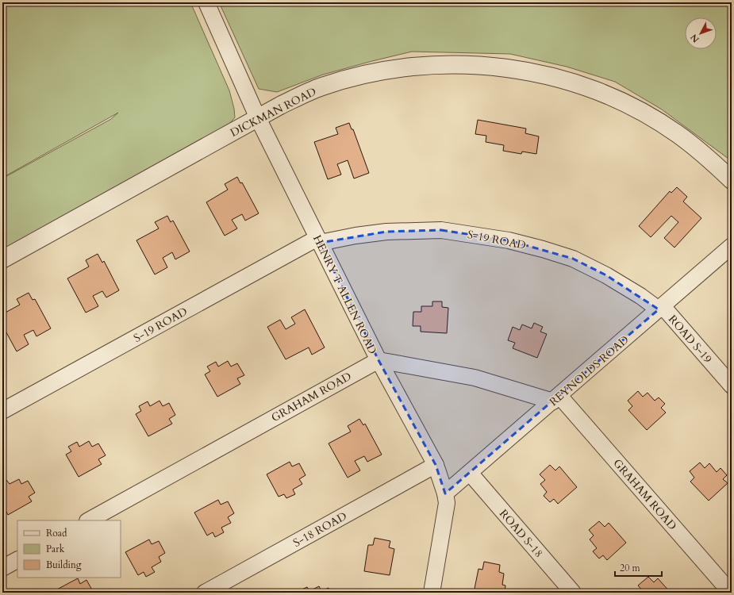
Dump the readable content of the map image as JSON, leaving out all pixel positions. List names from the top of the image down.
{
  "streets": {
    "street": [
      "DICKMAN ROAD",
      "S-19 ROAD",
      "HENRY T ALLEN ROAD",
      "ROAD S-19",
      "REYNOLDS ROAD",
      "GRAHAM ROAD",
      "S-18 ROAD",
      "ROAD S-18"
    ]
  },
  "crossings": [
    ["DICKMAN ROAD", "HENRY T ALLEN ROAD"],
    ["S-19 ROAD", "HENRY T ALLEN ROAD"],
    ["S-19 ROAD", "ROAD S-19"],
    ["S-19 ROAD", "REYNOLDS ROAD"],
    ["HENRY T ALLEN ROAD", "REYNOLDS ROAD"],
    ["HENRY T ALLEN ROAD", "GRAHAM ROAD"],
    ["HENRY T ALLEN ROAD", "S-18 ROAD"],
    ["ROAD S-19", "REYNOLDS ROAD"],
    ["REYNOLDS ROAD", "GRAHAM ROAD"],
    ["REYNOLDS ROAD", "ROAD S-18"]
  ],
  "legend": ["Road", "Park", "Building"],
  "scale_bar": "20 m",
  "north": "bottom left"
}
